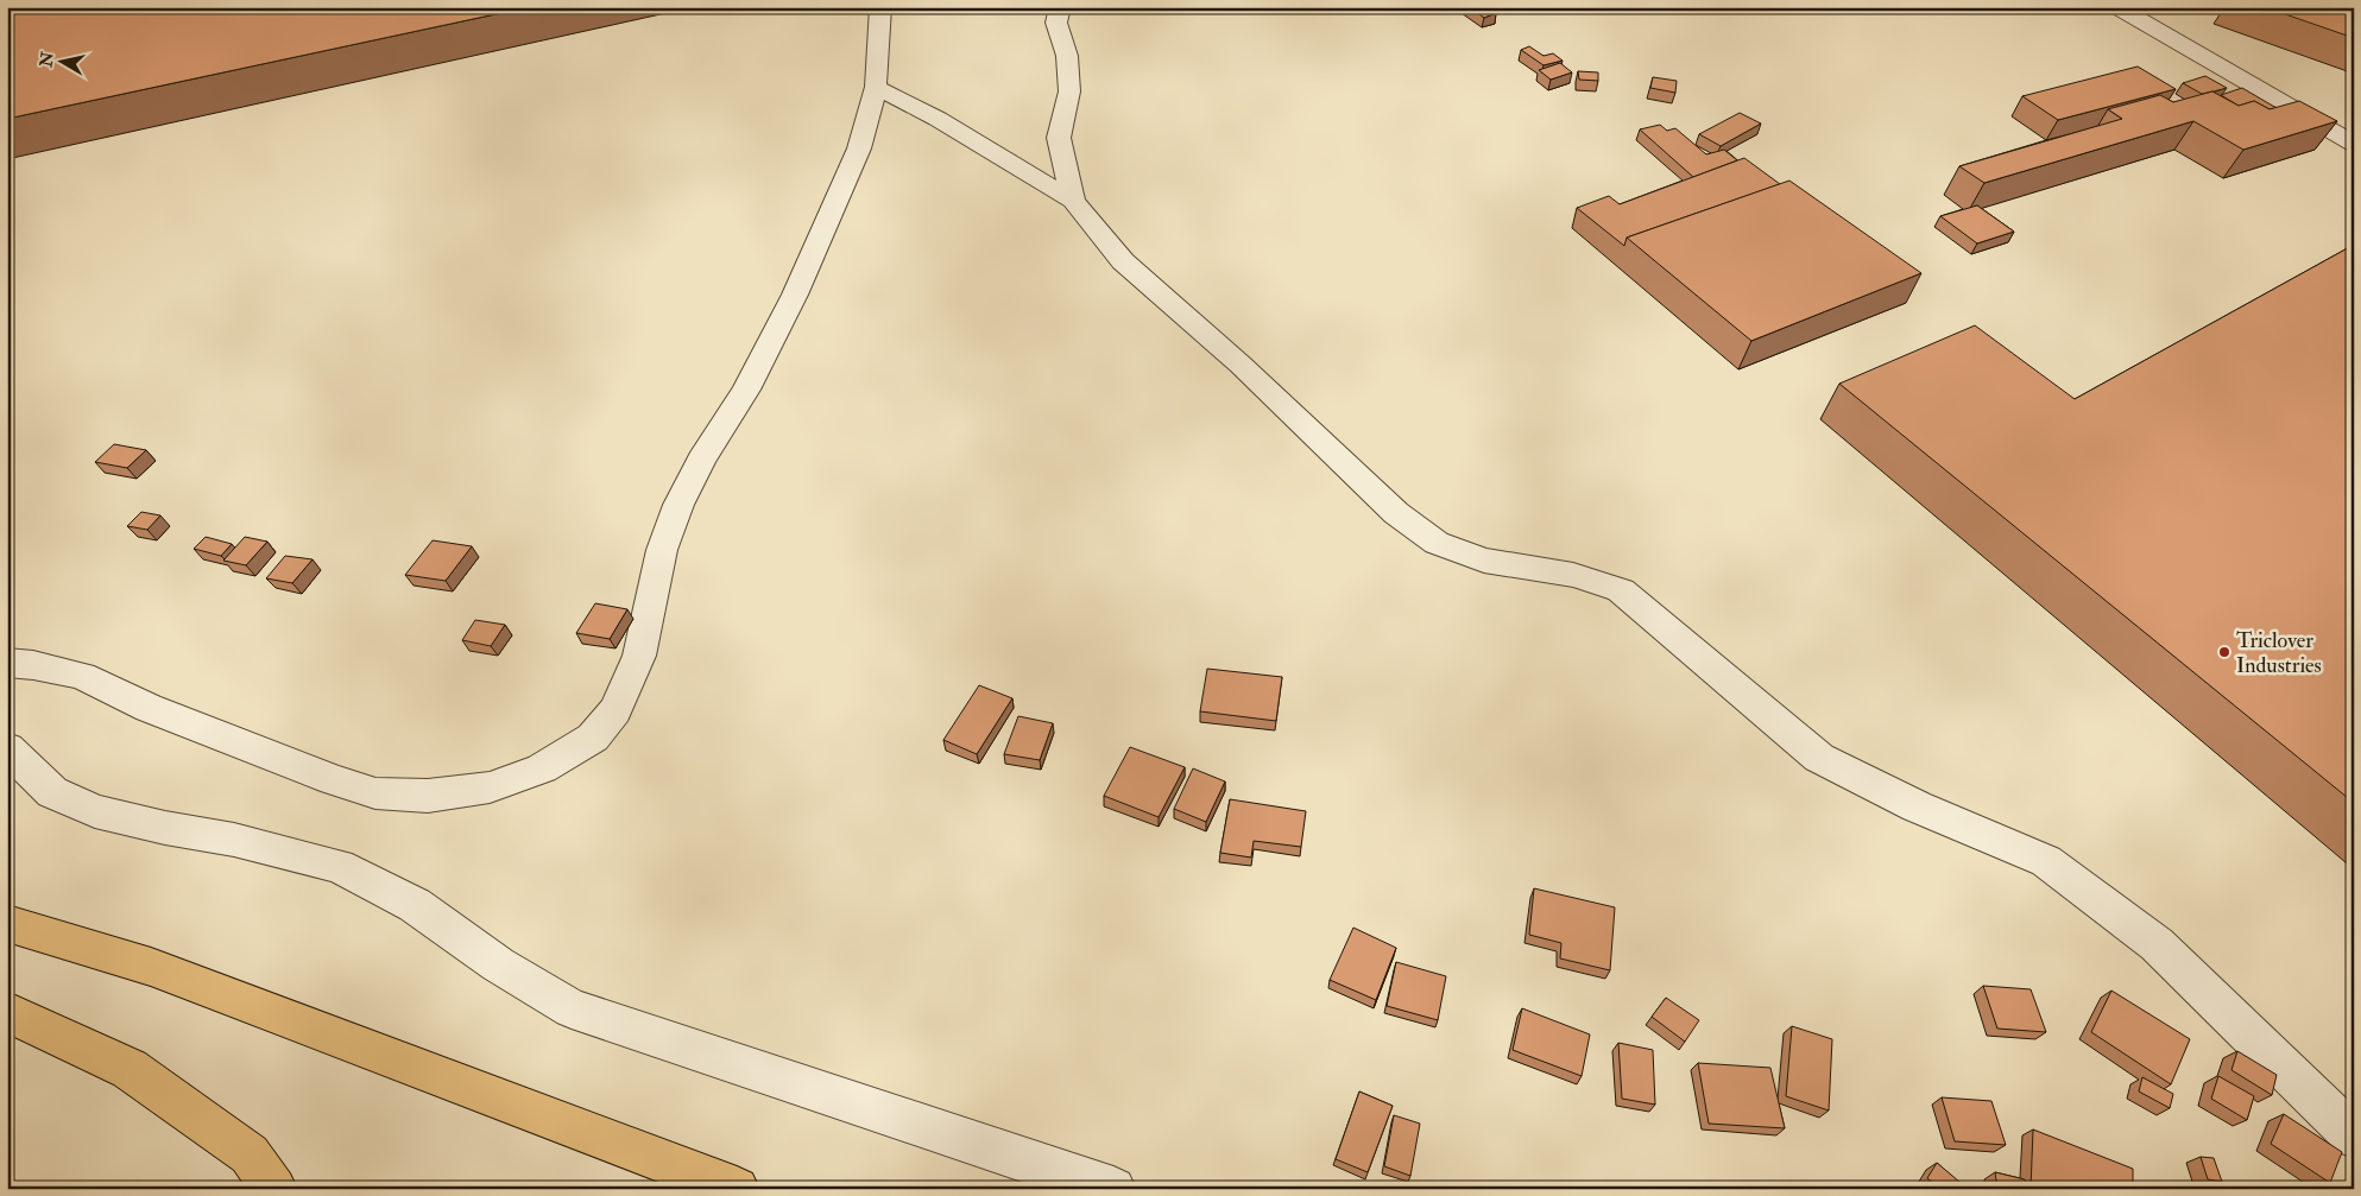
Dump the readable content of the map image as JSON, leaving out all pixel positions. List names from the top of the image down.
{
  "places": ["Triclover Industries"],
  "north": "left"
}
